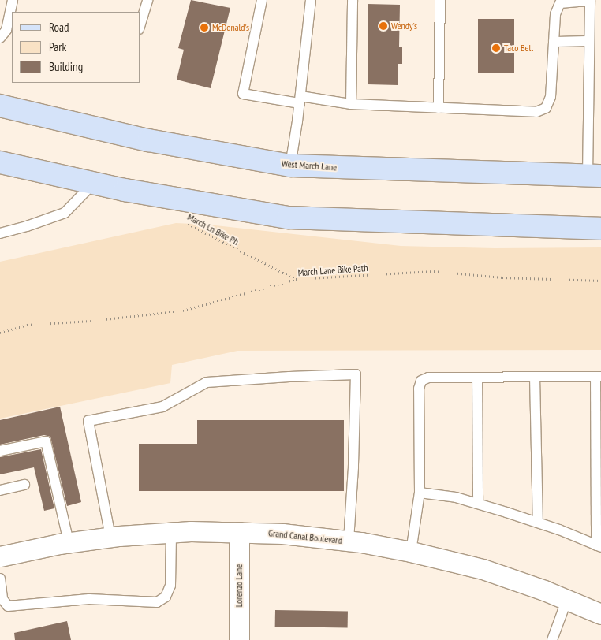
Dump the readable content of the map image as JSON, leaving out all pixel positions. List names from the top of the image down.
{
  "streets": {
    "main road": ["West March Lane"],
    "street": ["Grand Canal Boulevard", "Lorenzo Lane"],
    "path": ["March Ln Bike Ph", "March Lane Bike Path"]
  },
  "crossings": [
    ["March Ln Bike Ph", "March Lane Bike Path"],
    ["Grand Canal Boulevard", "Lorenzo Lane"]
  ],
  "places": ["Wendy's", "McDonald's", "Taco Bell"],
  "legend": ["Road", "Park", "Building"]
}
